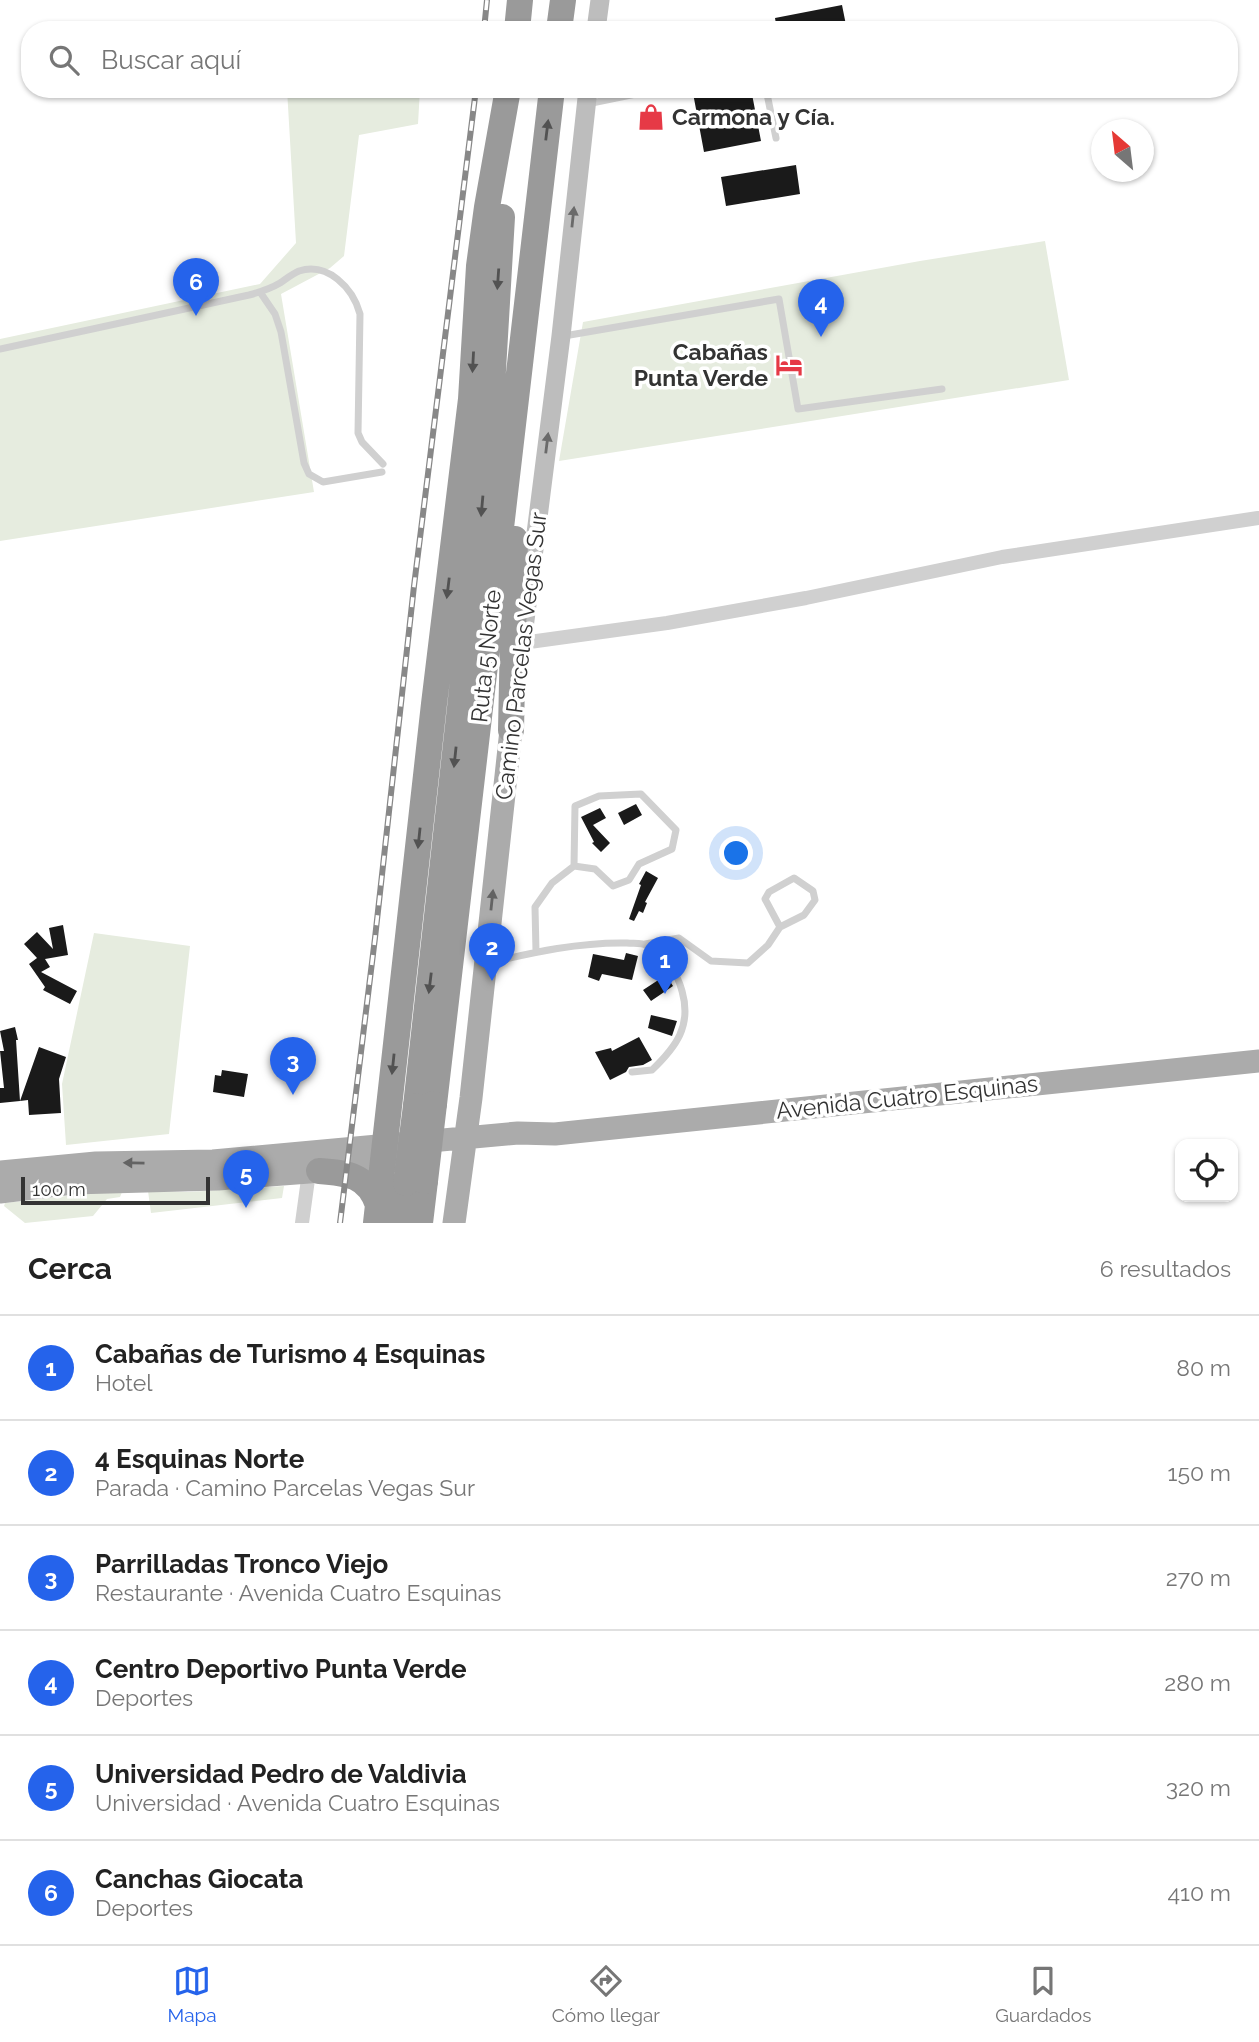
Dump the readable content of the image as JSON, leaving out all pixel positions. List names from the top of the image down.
{
  "streets": {
    "highway": ["Ruta 5 Norte"],
    "main road": ["Camino Parcelas Vegas Sur", "Avenida Cuatro Esquinas"]
  },
  "crossings": [
    ["Camino Parcelas Vegas Sur", "Avenida Cuatro Esquinas"]
  ],
  "one_way": ["Camino Parcelas Vegas Sur"],
  "places": {
    "shop": ["Carmona y Cía."],
    "hotel": ["Cabañas Punta Verde"]
  },
  "scale_bar": "100 m",
  "north": "top left",
  "page": {
    "search": "Buscar aquí",
    "pins": [
      "6",
      "4",
      "2",
      "1",
      "3",
      "5"
    ],
    "scale": "100 m",
    "heading": ["Cerca", "6 resultados"],
    "list": [
      {
        "mark": "1",
        "name": "Cabañas de Turismo 4 Esquinas",
        "note": "Hotel",
        "value": "80 m"
      },
      {
        "mark": "2",
        "name": "4 Esquinas Norte",
        "note": "Parada · Camino Parcelas Vegas Sur",
        "value": "150 m"
      },
      {
        "mark": "3",
        "name": "Parrilladas Tronco Viejo",
        "note": "Restaurante · Avenida Cuatro Esquinas",
        "value": "270 m"
      },
      {
        "mark": "4",
        "name": "Centro Deportivo Punta Verde",
        "note": "Deportes",
        "value": "280 m"
      },
      {
        "mark": "5",
        "name": "Universidad Pedro de Valdivia",
        "note": "Universidad · Avenida Cuatro Esquinas",
        "value": "320 m"
      },
      {
        "mark": "6",
        "name": "Canchas Giocata",
        "note": "Deportes",
        "value": "410 m"
      }
    ],
    "nav": ["Mapa", "Cómo llegar", "Guardados"]
  }
}
